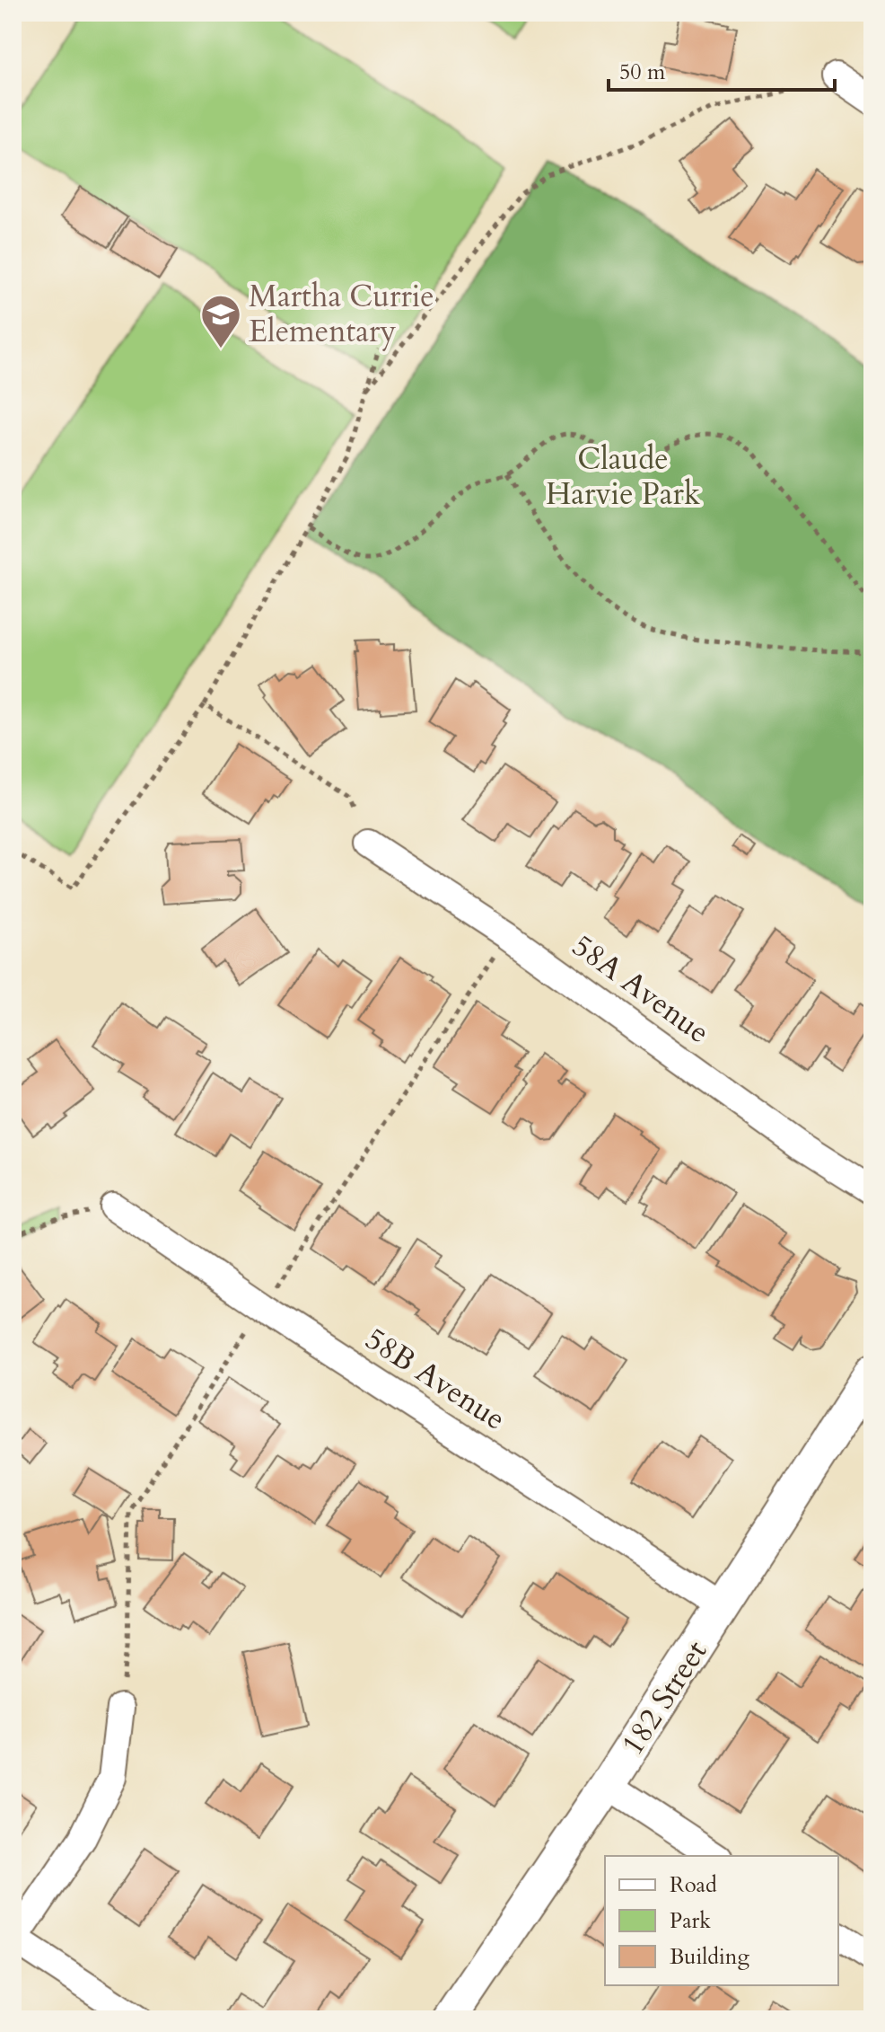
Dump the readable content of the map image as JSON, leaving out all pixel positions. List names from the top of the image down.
{
  "streets": {
    "street": ["58A Avenue", "58B Avenue", "182 Street"]
  },
  "crossings": [
    ["58B Avenue", "182 Street"]
  ],
  "parks": ["Claude Harvie Park"],
  "places": {
    "school or university": ["Martha Currie Elementary"]
  },
  "legend": ["Road", "Park", "Building"],
  "scale_bar": "50 m"
}
